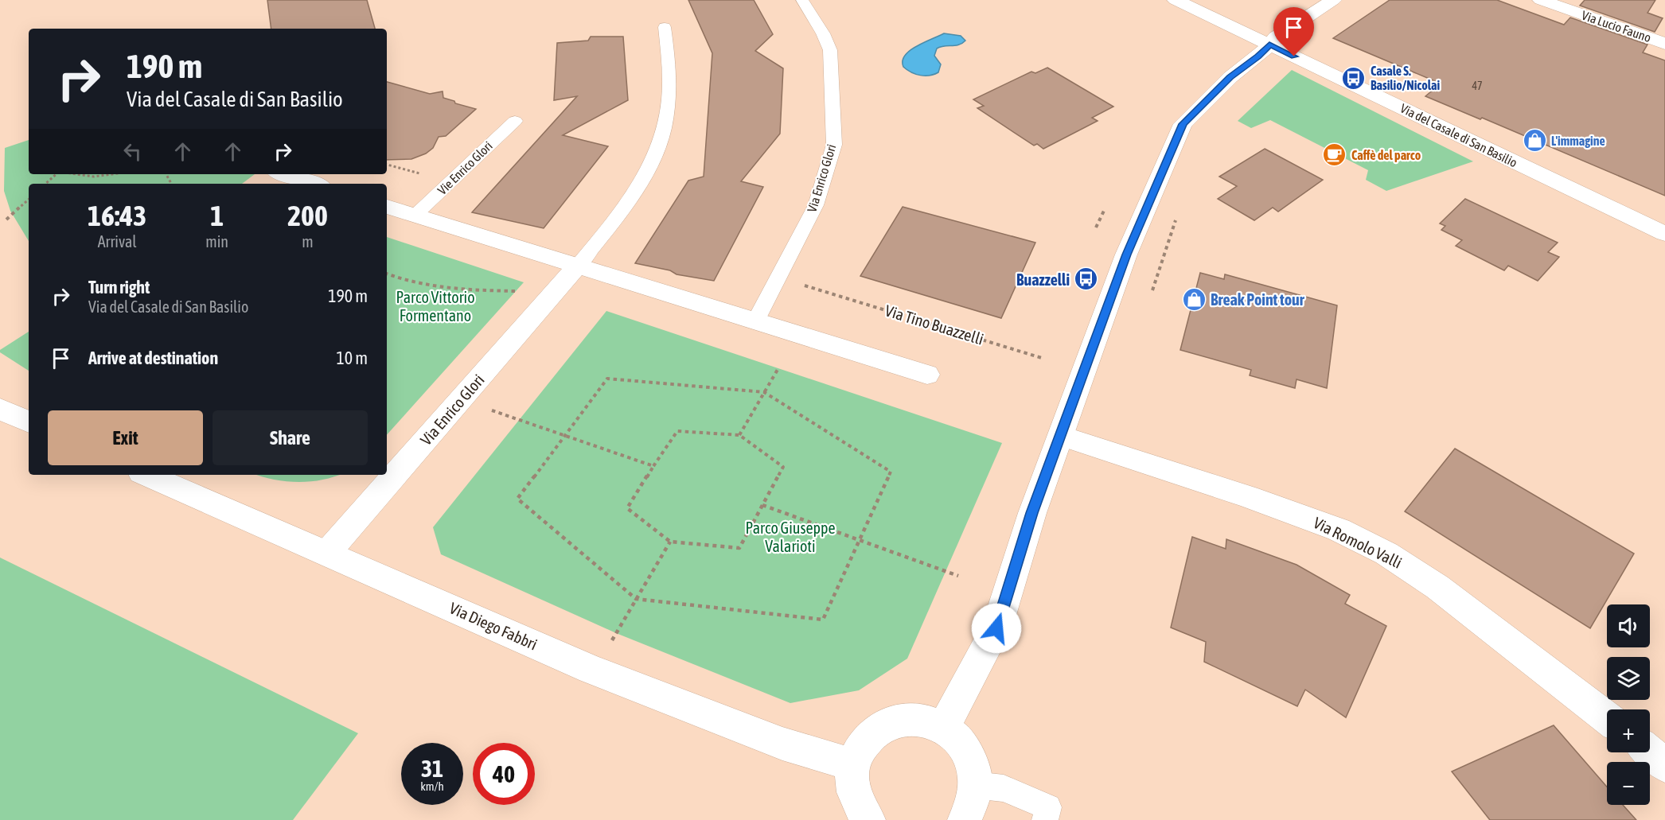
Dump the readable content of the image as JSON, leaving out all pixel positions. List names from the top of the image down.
{
  "streets": {
    "street": [
      "Via Lucio Fauno",
      "Via del Casale di San Basilio",
      "Via Enrico Glori",
      "Via Romolo Valli",
      "Via Diego Fabbri"
    ],
    "lane": ["Vie Enrico Glori"],
    "path": ["Via Tino Buazzelli"]
  },
  "crossings": [
    ["Via Enrico Glori", "Via Diego Fabbri"]
  ],
  "parks": ["Parco Vittorio Formentano", "Parco Giuseppe Valarioti"],
  "places": {
    "bus stop": ["Casale S. Basilio/Nicolai", "Buazzelli"],
    "shop": ["L'immagine", "Break Point tour"],
    "cafe": ["Caffè del parco"]
  },
  "house_numbers": ["47"],
  "page": {
    "turn": ["190 m", "Via del Casale di San Basilio"],
    "eta": [
      "16:43",
      "Arrival",
      "1",
      "min",
      "200",
      "m"
    ],
    "list": [
      {
        "name": "Turn right",
        "note": "Via del Casale di San Basilio",
        "value": "190 m"
      },
      {
        "name": "Arrive at destination",
        "value": "10 m"
      }
    ],
    "buttons": ["Exit", "Share"],
    "map_buttons": ["+", "−"],
    "speed": "31 km/h",
    "limit": "40"
  }
}
